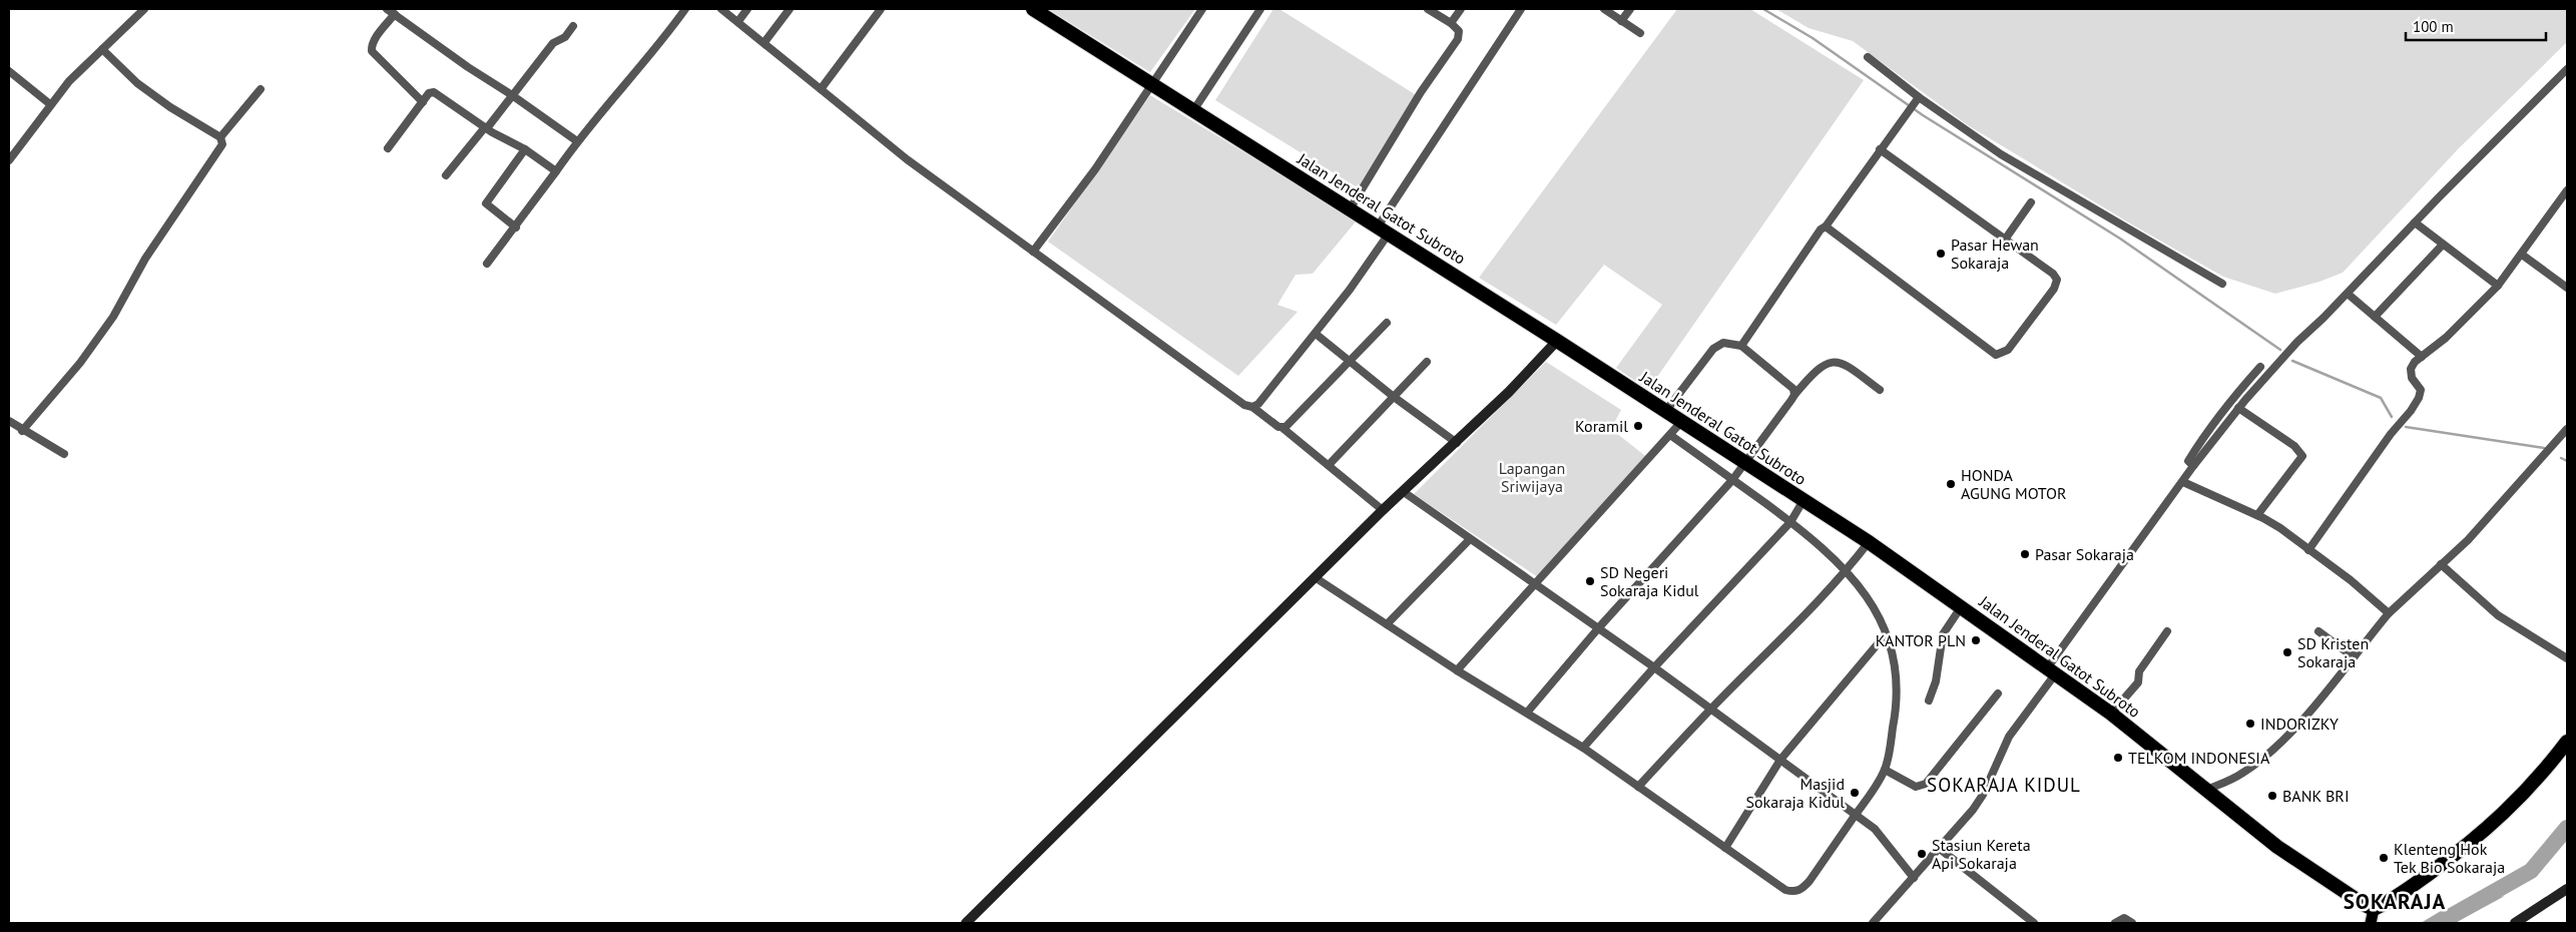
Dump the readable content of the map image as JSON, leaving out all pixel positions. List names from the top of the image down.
{
  "streets": {
    "highway": ["Jalan Jenderal Gatot Subroto"]
  },
  "districts": ["SOKARAJA KIDUL", "SOKARAJA"],
  "parks": ["Lapangan Sriwijaya"],
  "places": [
    "Pasar Hewan Sokaraja",
    "Koramil",
    "HONDA AGUNG MOTOR",
    "Pasar Sokaraja",
    "SD Negeri Sokaraja Kidul",
    "KANTOR PLN",
    "SD Kristen Sokaraja",
    "INDORIZKY",
    "TELKOM INDONESIA",
    "Masjid Sokaraja Kidul",
    "BANK BRI",
    "Stasiun Kereta Api Sokaraja",
    "Klenteng Hok Tek Bio Sokaraja"
  ],
  "scale_bar": "100 m"
}
